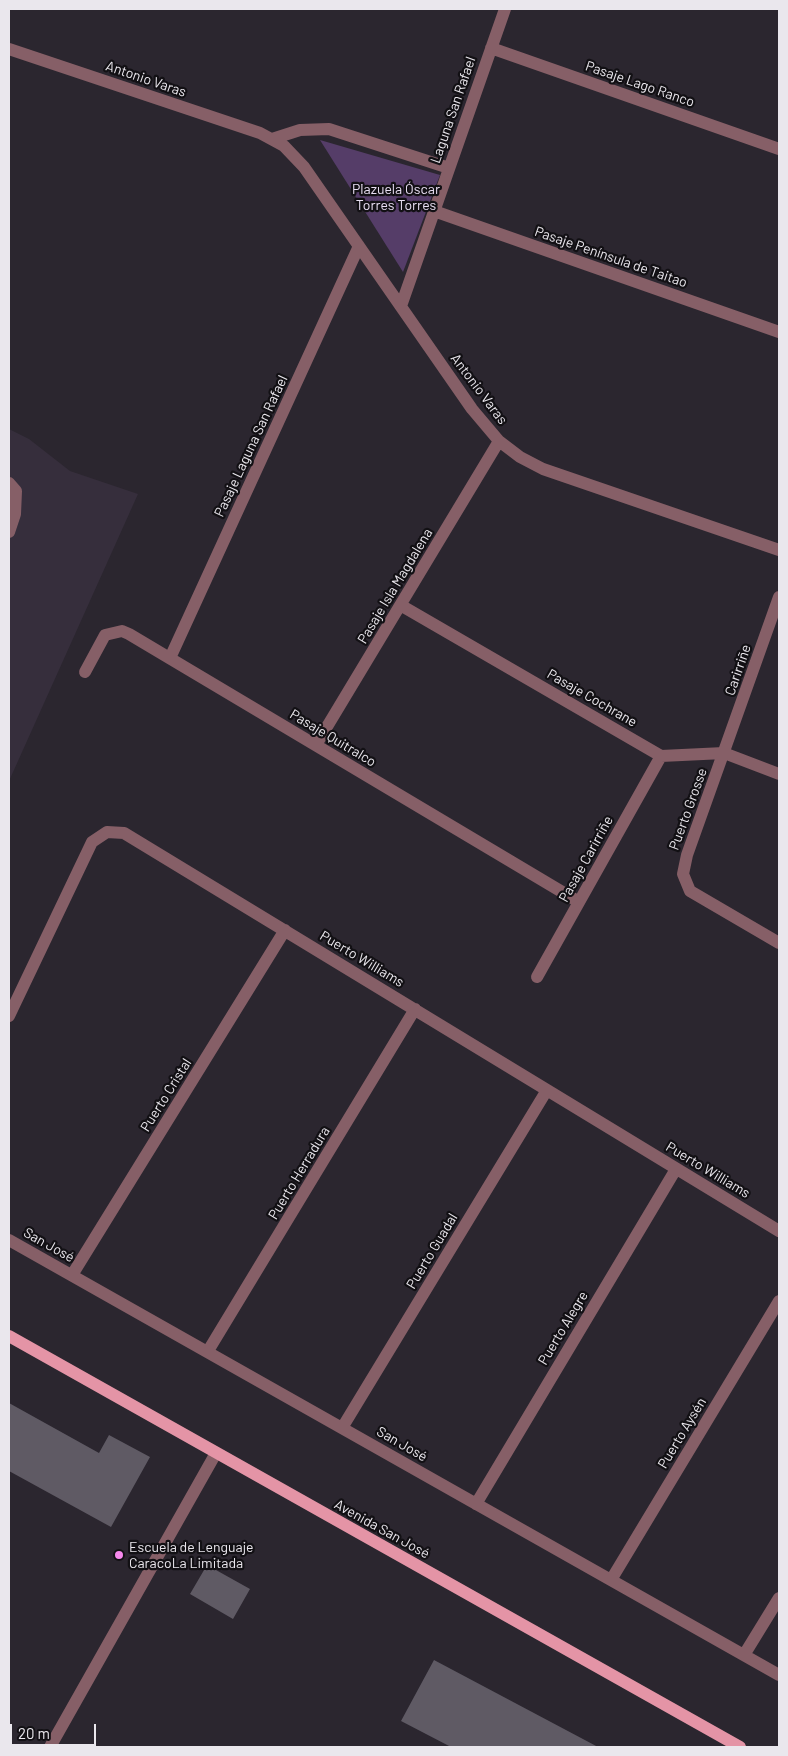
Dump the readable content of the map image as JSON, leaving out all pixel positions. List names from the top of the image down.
{
  "streets": {
    "main road": ["Avenida San José"],
    "street": [
      "Antonio Varas",
      "Pasaje Lago Ranco",
      "Laguna San Rafael",
      "Pasaje Península de Taitao",
      "Pasaje Laguna San Rafael",
      "Pasaje Isla Magdalena",
      "Carirriñe",
      "Pasaje Cochrane",
      "Pasaje Quitralco",
      "Puerto Grosse",
      "Pasaje Carirriñe",
      "Puerto Williams",
      "Puerto Cristal",
      "Puerto Herradura",
      "San José",
      "Puerto Guadal",
      "Puerto Alegre",
      "Puerto Aysén"
    ]
  },
  "crossings": [
    ["Antonio Varas", "Laguna San Rafael"],
    ["Antonio Varas", "Pasaje Laguna San Rafael"],
    ["Antonio Varas", "Pasaje Isla Magdalena"],
    ["Pasaje Lago Ranco", "Laguna San Rafael"],
    ["Laguna San Rafael", "Pasaje Península de Taitao"],
    ["Pasaje Laguna San Rafael", "Pasaje Quitralco"],
    ["Pasaje Isla Magdalena", "Pasaje Cochrane"],
    ["Pasaje Isla Magdalena", "Pasaje Quitralco"],
    ["Carirriñe", "Puerto Grosse"],
    ["Pasaje Cochrane", "Pasaje Carirriñe"],
    ["Pasaje Quitralco", "Pasaje Carirriñe"],
    ["Puerto Williams", "Puerto Cristal"],
    ["Puerto Williams", "Puerto Herradura"],
    ["Puerto Williams", "Puerto Guadal"],
    ["Puerto Williams", "Puerto Alegre"],
    ["Puerto Cristal", "San José"],
    ["Puerto Herradura", "San José"],
    ["San José", "Puerto Guadal"],
    ["San José", "Puerto Alegre"],
    ["San José", "Puerto Aysén"]
  ],
  "parks": ["Plazuela Óscar Torres Torres"],
  "places": ["Escuela de Lenguaje CaracoLa Limitada"],
  "scale_bar": "20 m"
}
